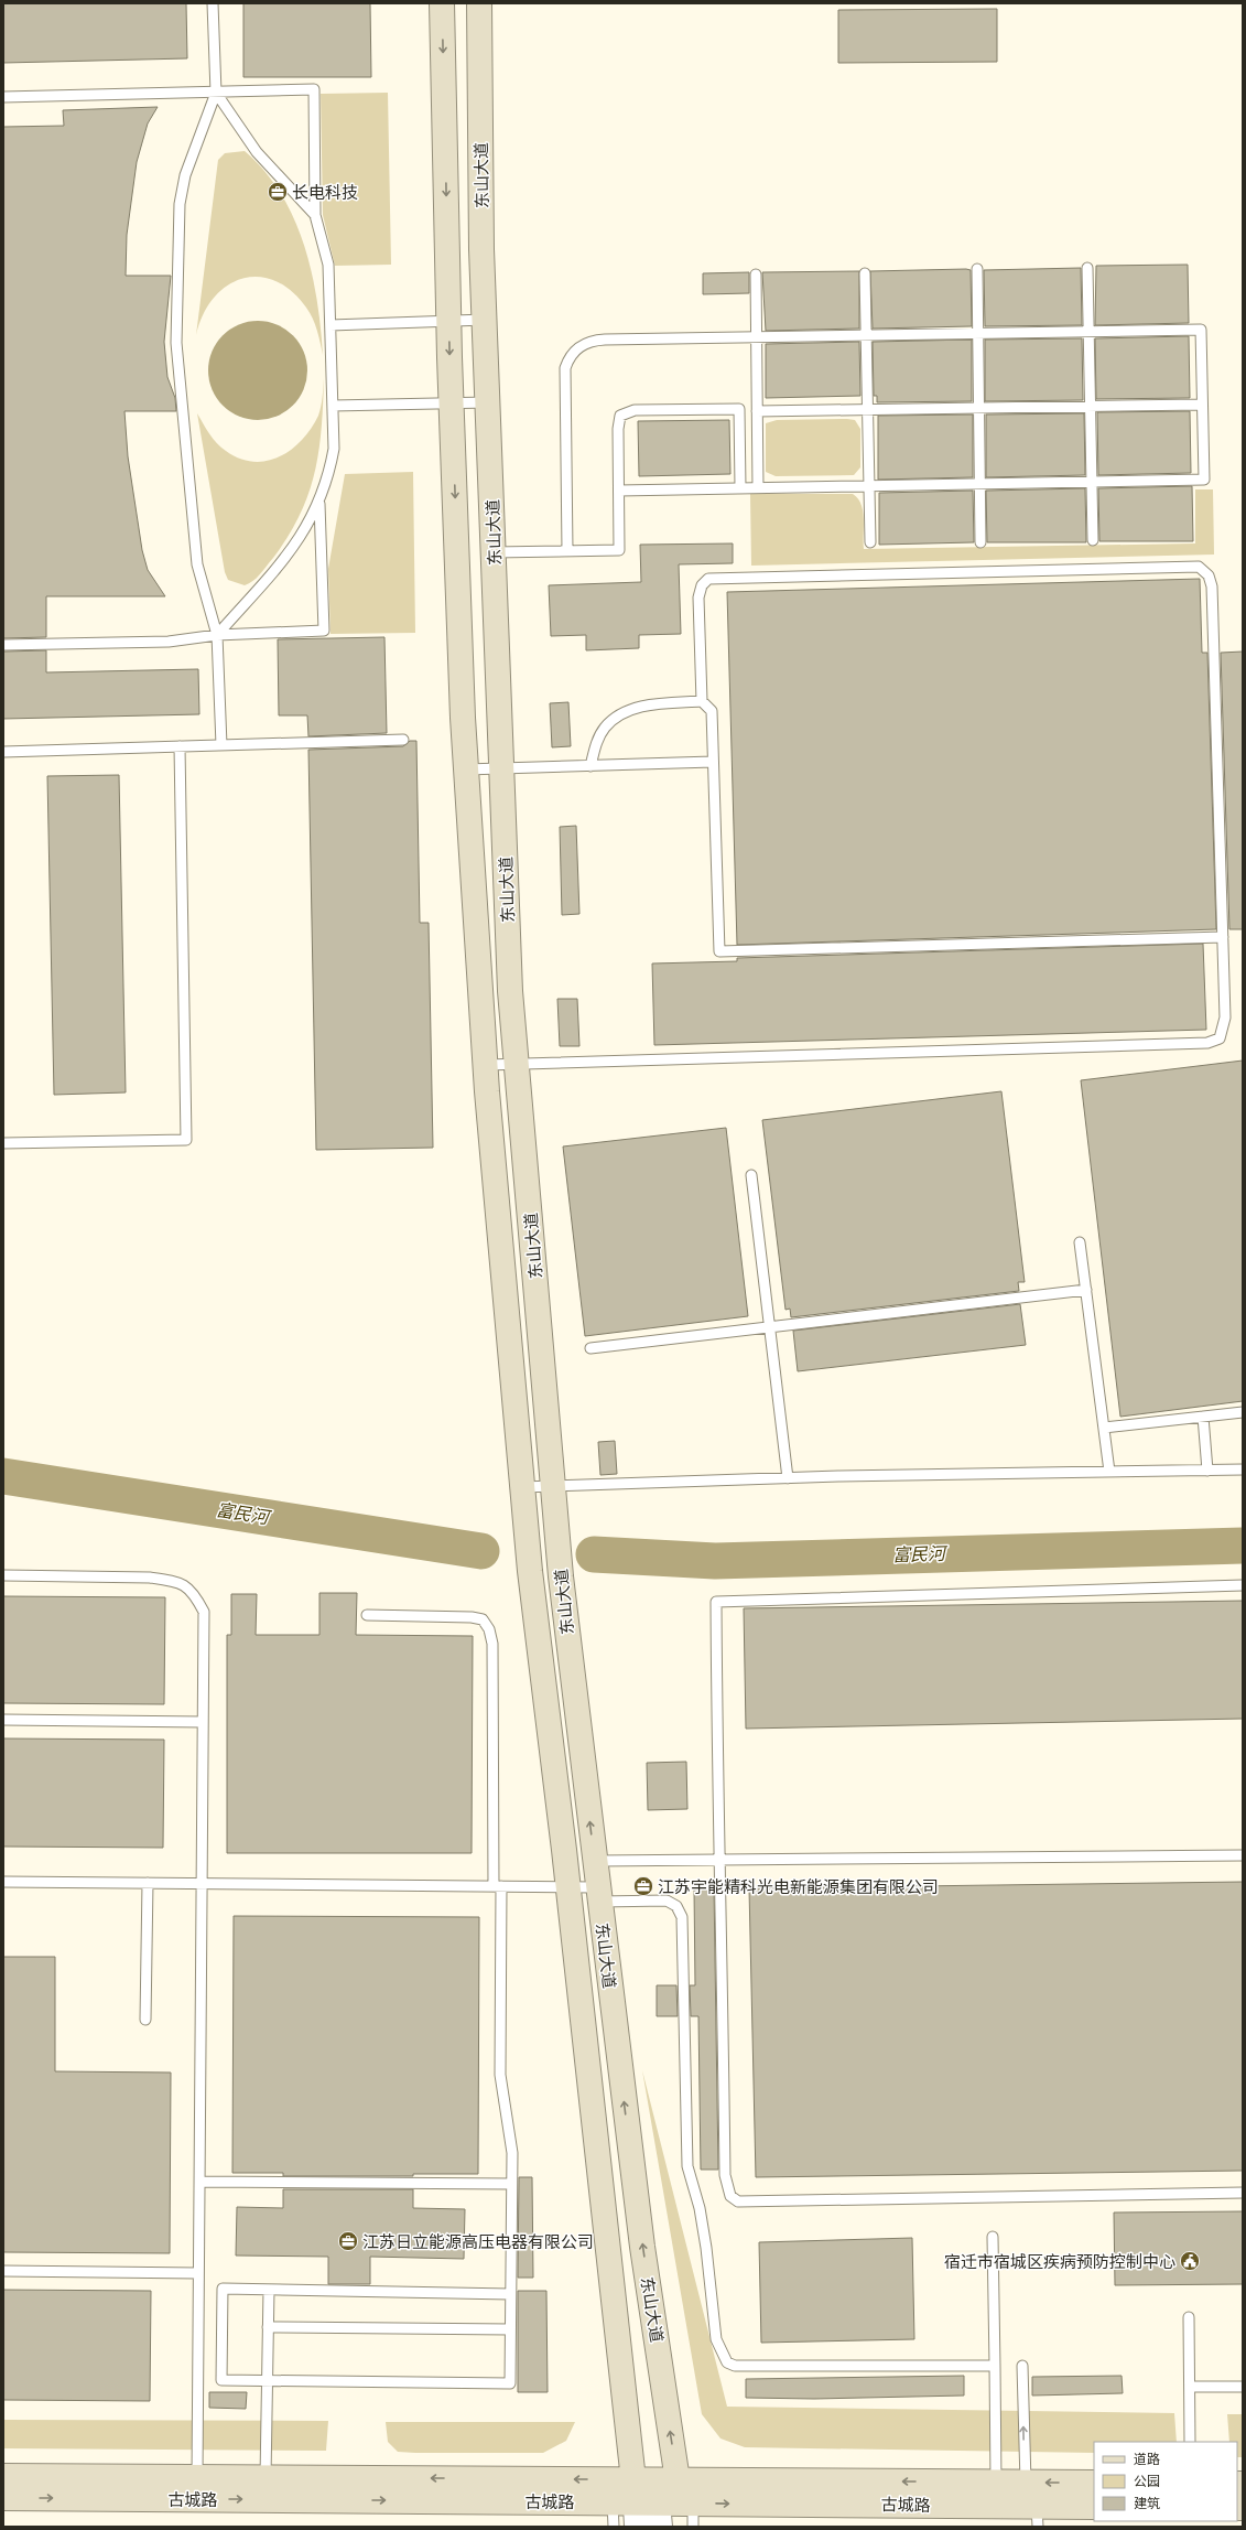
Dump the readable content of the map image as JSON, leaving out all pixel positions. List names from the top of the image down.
{
  "streets": {
    "main road": ["东山大道", "古城路"]
  },
  "crossings": [
    ["东山大道", "古城路"]
  ],
  "water": ["富民河"],
  "places": {
    "office": ["长电科技", "江苏宇能精科光电新能源集团有限公司", "江苏日立能源高压电器有限公司"],
    "public building": ["宿迁市宿城区疾病预防控制中心"]
  },
  "legend": ["道路", "公园", "建筑"]
}
